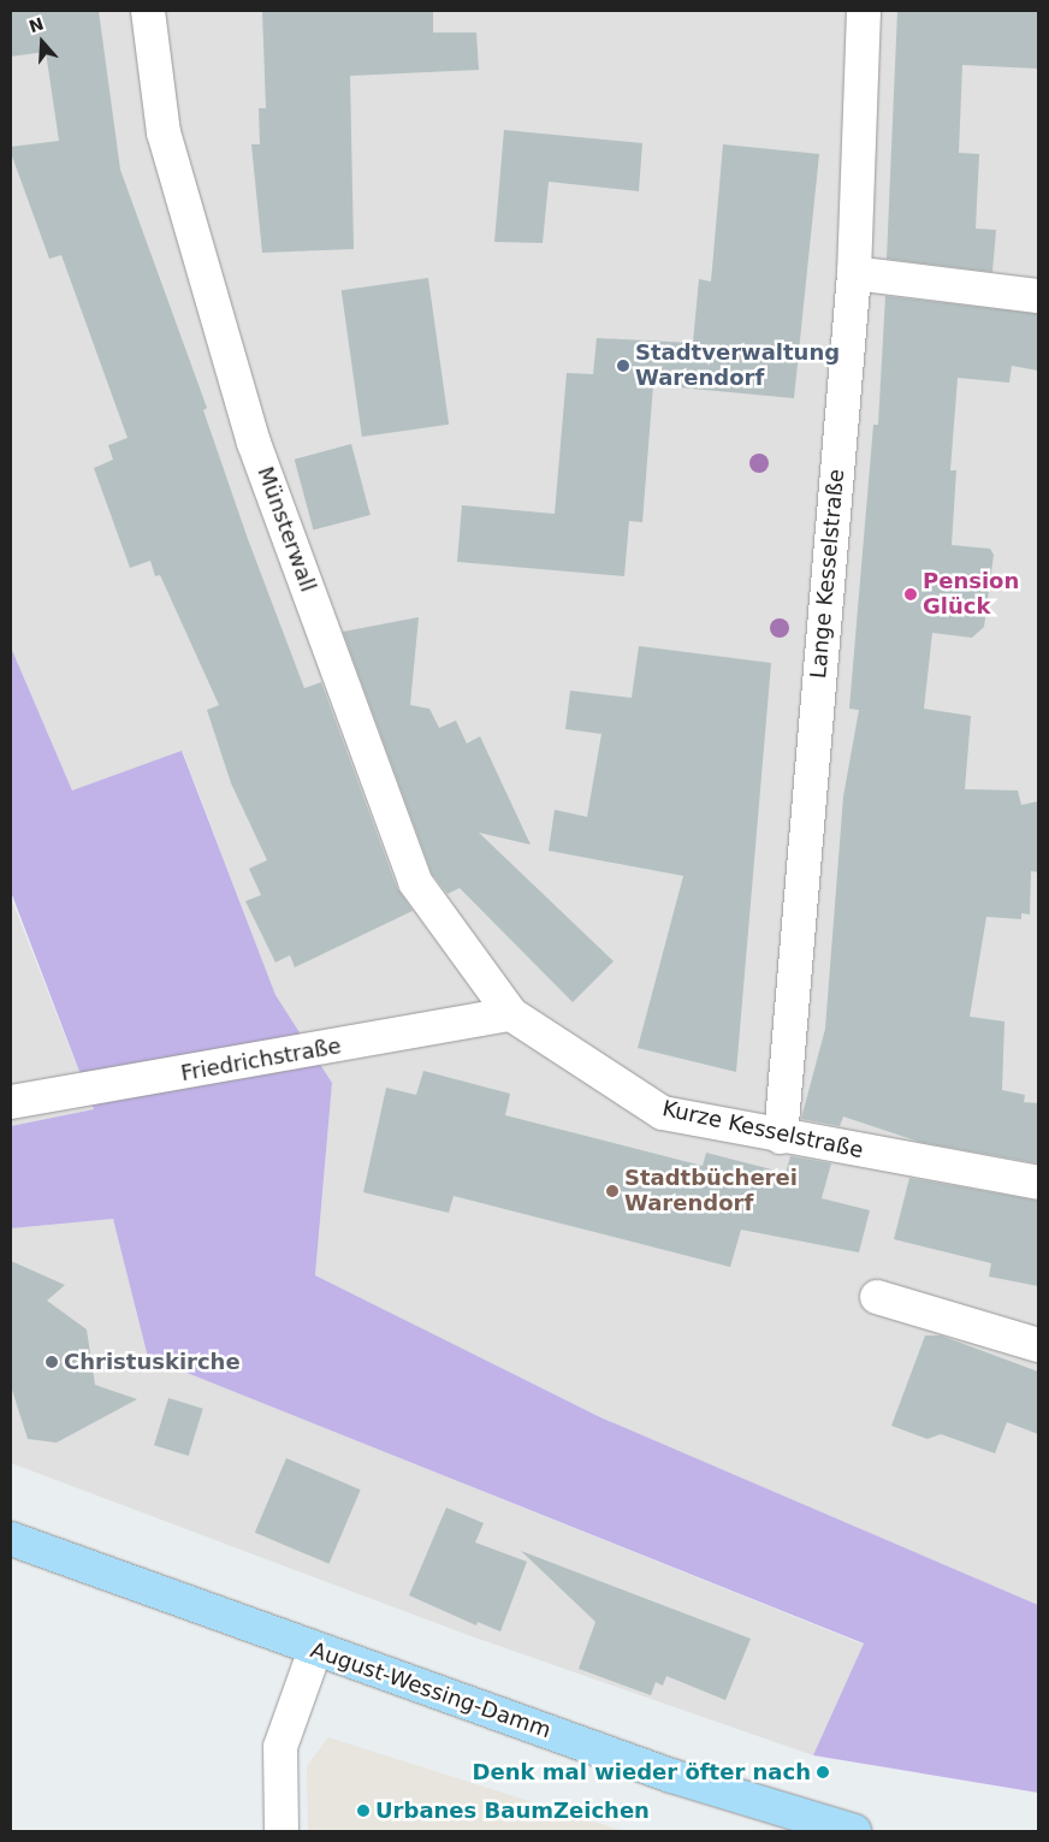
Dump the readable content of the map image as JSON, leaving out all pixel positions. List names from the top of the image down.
{
  "streets": {
    "main road": ["August-Wessing-Damm"],
    "street": [
      "Münsterwall",
      "Lange Kesselstraße",
      "Friedrichstraße",
      "Kurze Kesselstraße"
    ]
  },
  "crossings": [
    ["Münsterwall", "Friedrichstraße"],
    ["Münsterwall", "Kurze Kesselstraße"],
    ["Lange Kesselstraße", "Kurze Kesselstraße"],
    ["Friedrichstraße", "Kurze Kesselstraße"]
  ],
  "places": [
    "Stadtverwaltung Warendorf",
    "Pension Glück",
    "Stadtbücherei Warendorf",
    "Christuskirche",
    "Denk mal wieder öfter nach",
    "Urbanes BaumZeichen"
  ],
  "north": "top"
}
